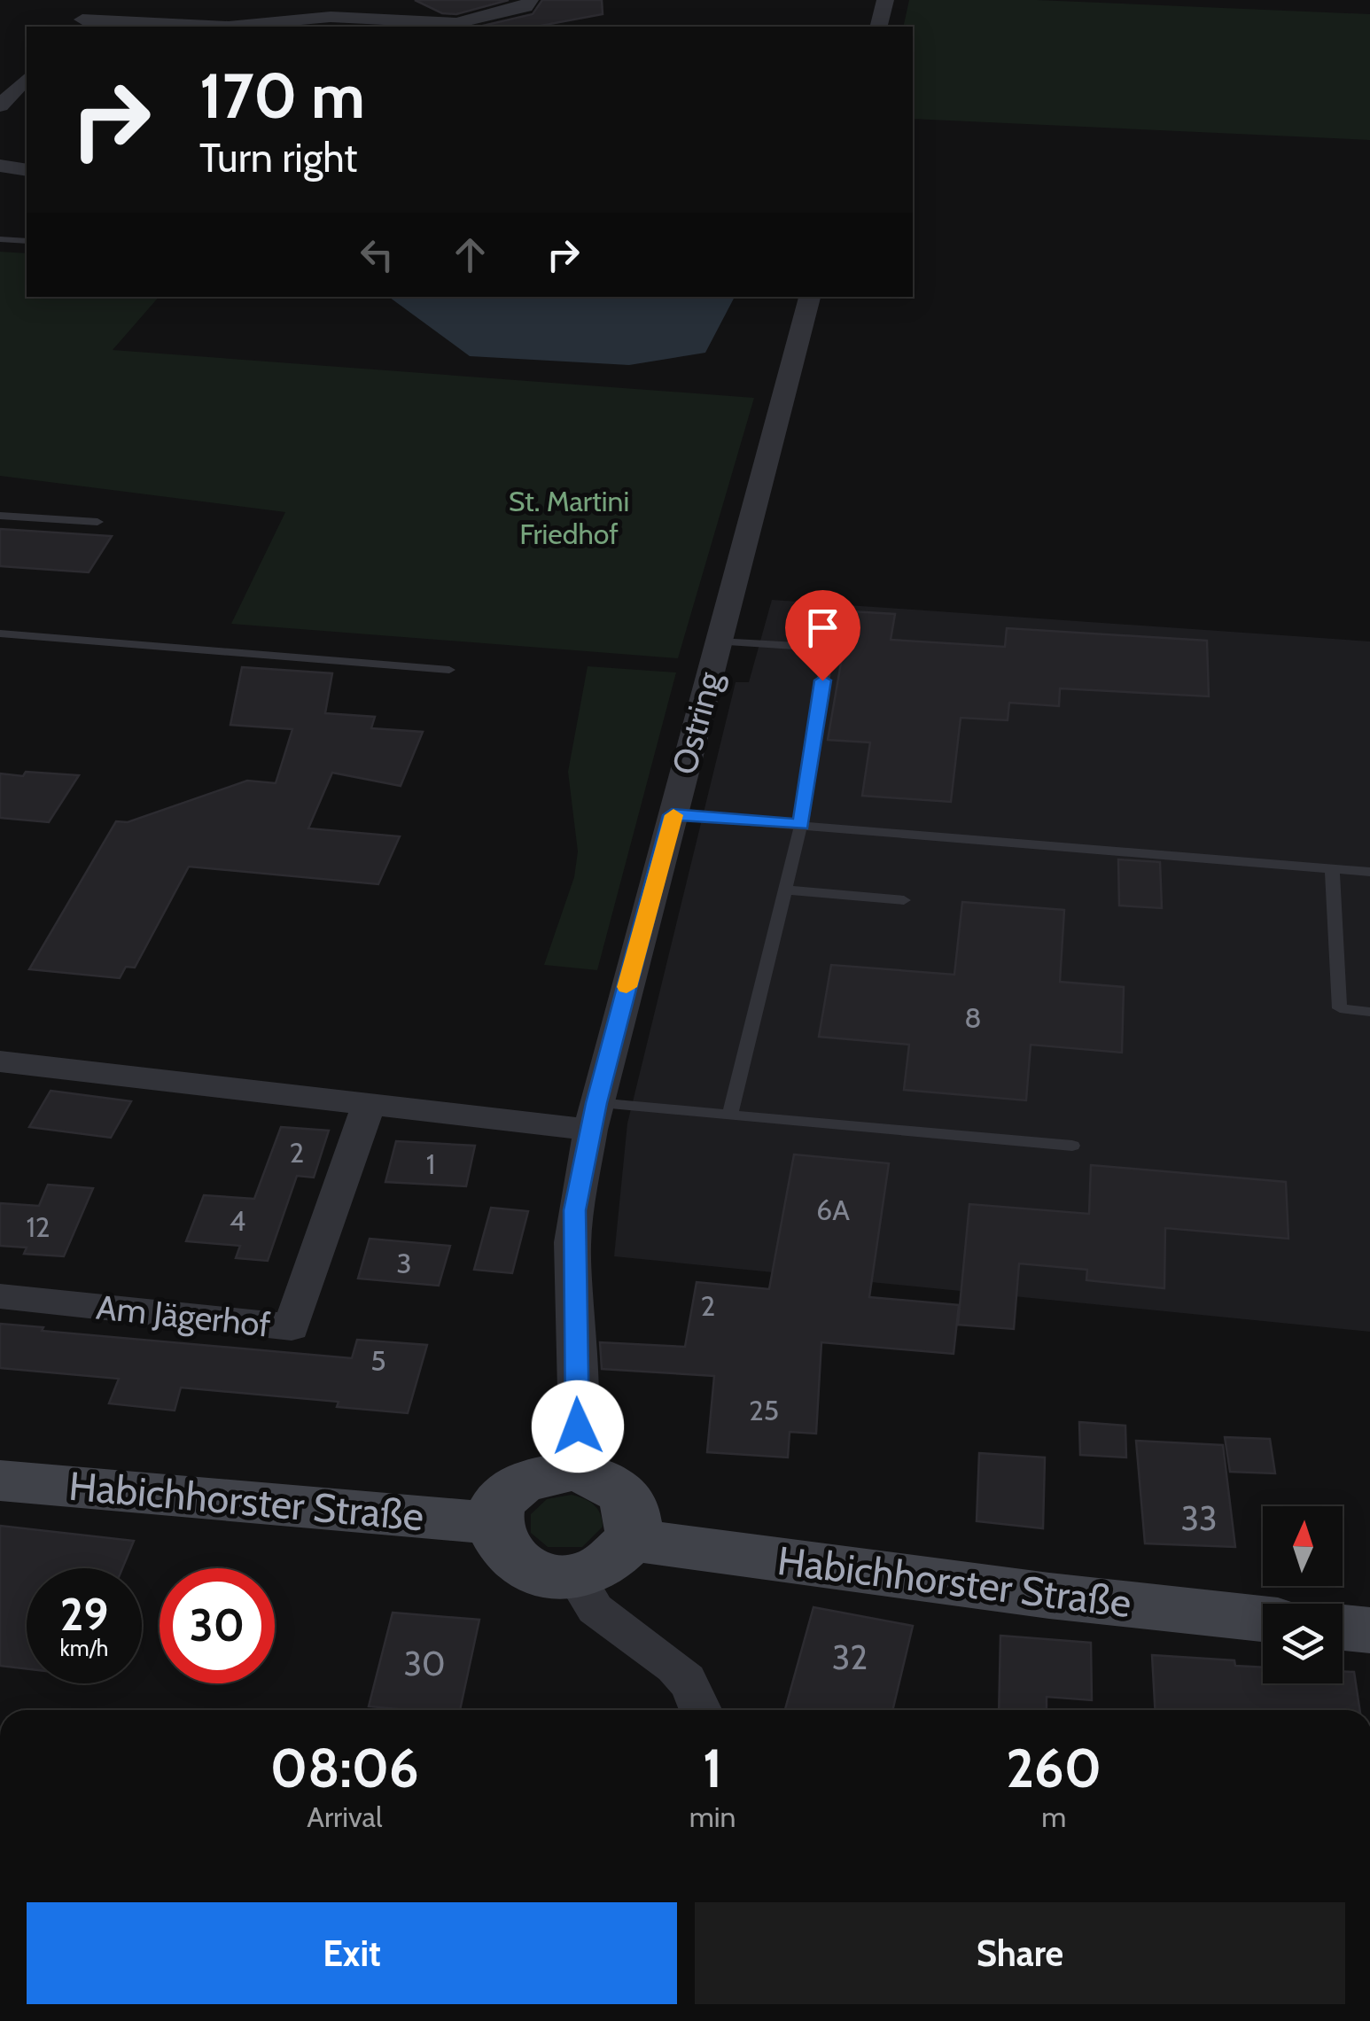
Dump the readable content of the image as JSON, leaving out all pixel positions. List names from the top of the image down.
{
  "streets": {
    "main road": ["Habichhorster Straße"],
    "street": ["Ostring", "Am Jägerhof"]
  },
  "crossings": [
    ["Ostring", "Habichhorster Straße"]
  ],
  "parks": ["St. Martini Friedhof"],
  "house_numbers": [
    "8",
    "2",
    "1",
    "6A",
    "4",
    "12",
    "3",
    "2",
    "5",
    "25",
    "33",
    "32",
    "30"
  ],
  "north": "top",
  "page": {
    "turn": ["170 m", "Turn right"],
    "speed": "29 km/h",
    "limit": "30",
    "eta": [
      "08:06",
      "Arrival",
      "1",
      "min",
      "260",
      "m"
    ],
    "buttons": ["Exit", "Share"]
  }
}
